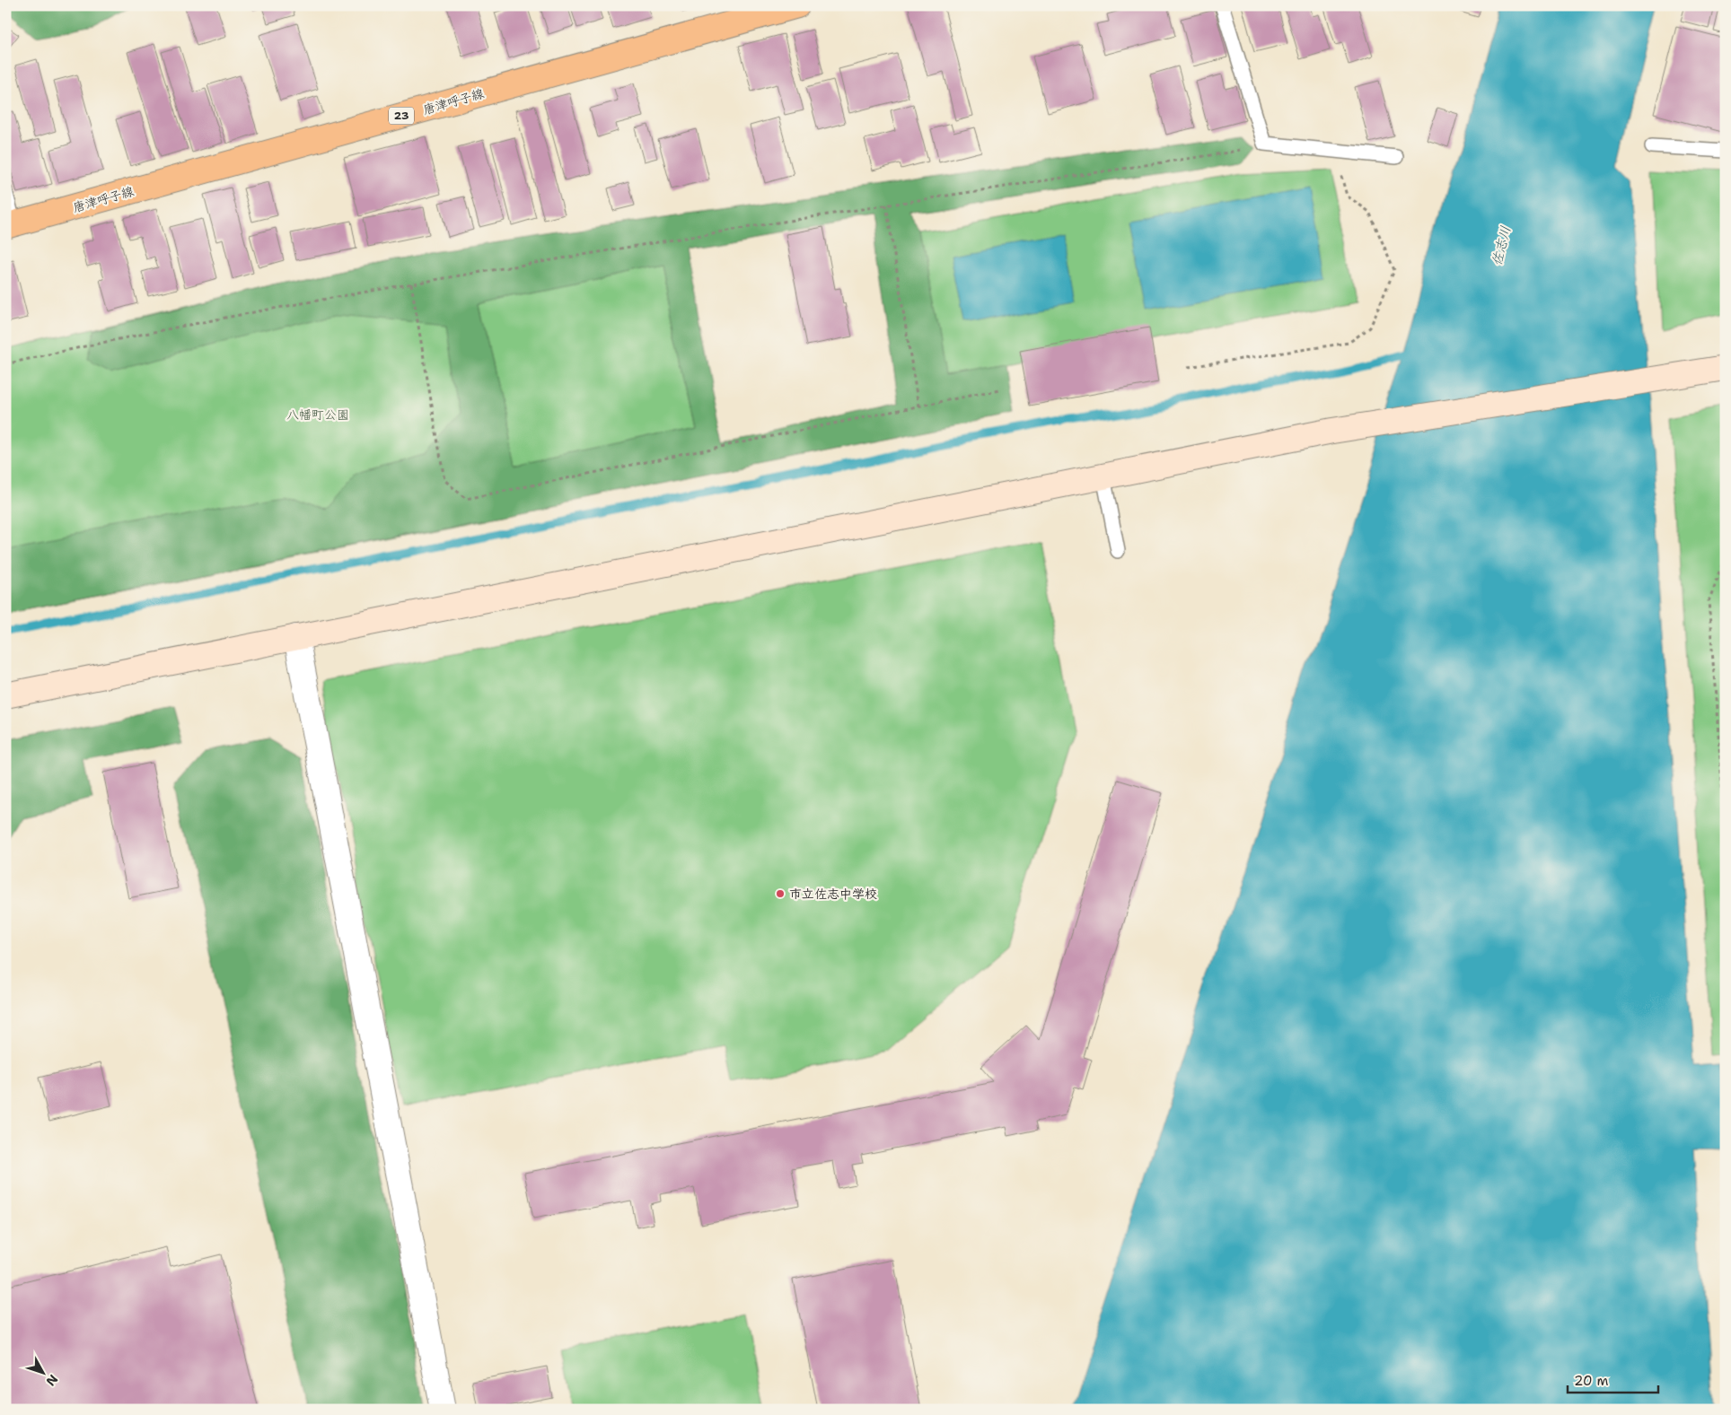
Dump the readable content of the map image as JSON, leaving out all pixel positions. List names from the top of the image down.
{
  "streets": {
    "main road": ["唐津呼子線", "23"]
  },
  "water": ["佐志川"],
  "parks": ["八幡町公園"],
  "places": ["市立佐志中学校"],
  "scale_bar": "20 m",
  "north": "bottom right"
}
